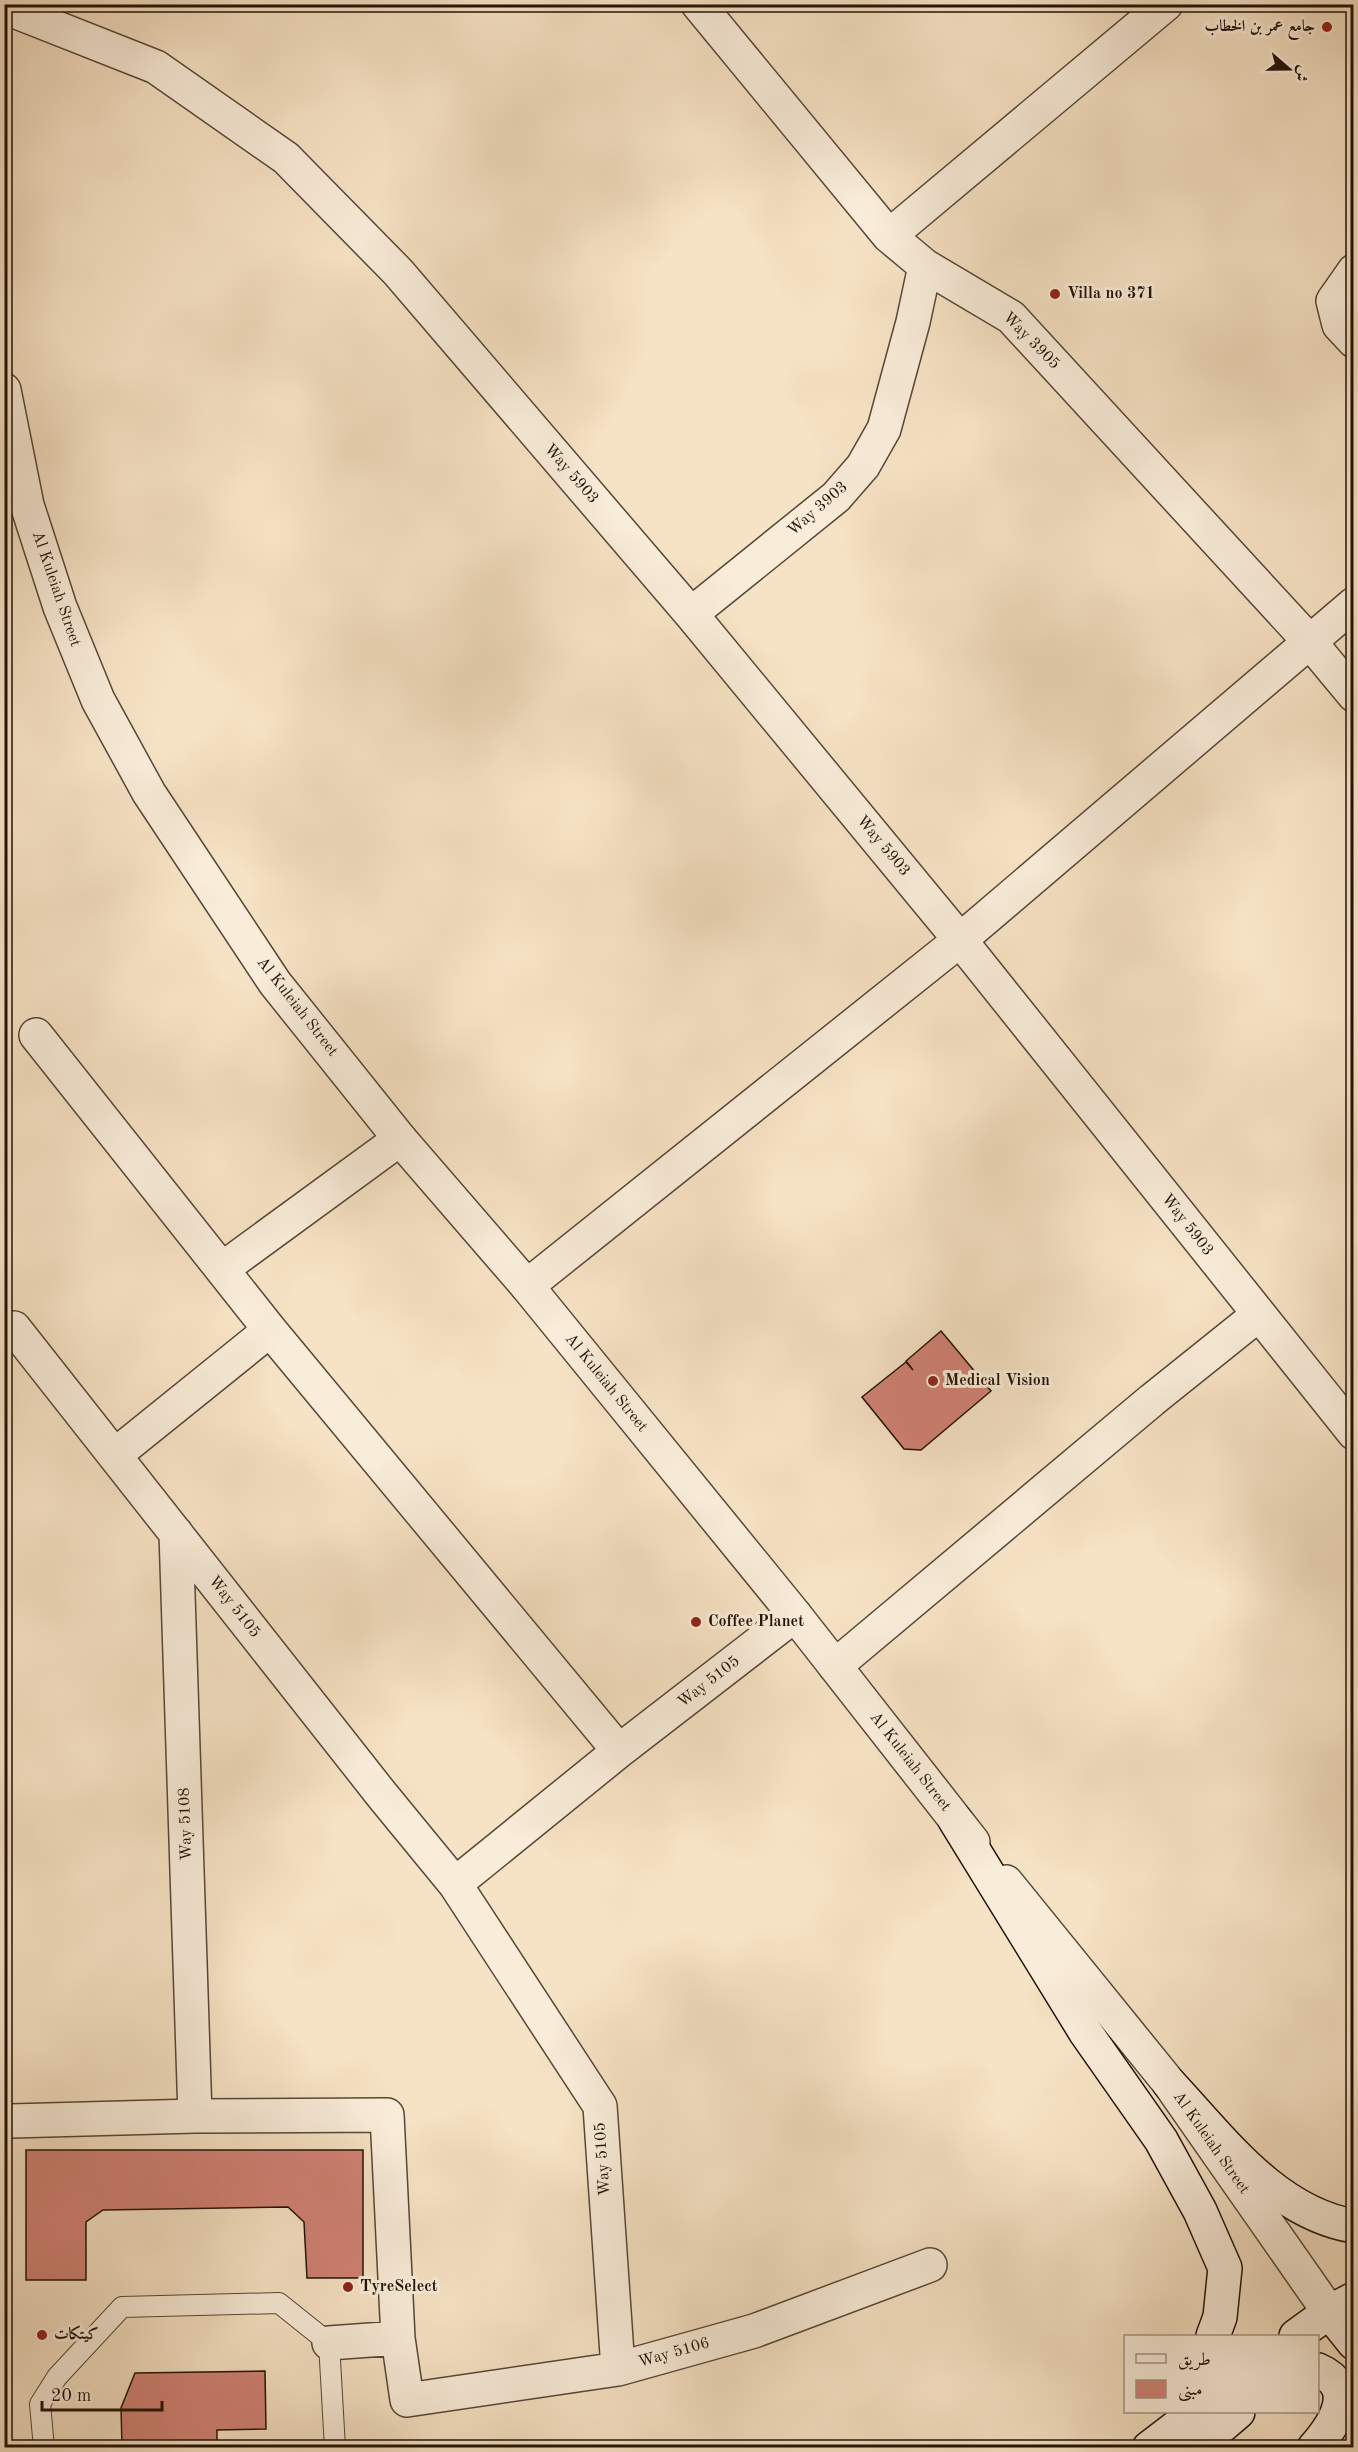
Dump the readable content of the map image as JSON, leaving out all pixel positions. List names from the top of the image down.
{
  "streets": {
    "street": [
      "Way 3905",
      "Way 5903",
      "Way 3903",
      "Al Kuleiah Street",
      "Way 5105",
      "Way 5108",
      "Way 5106"
    ]
  },
  "crossings": [
    ["Way 3905", "Way 3903"],
    ["Way 5903", "Way 3903"],
    ["Al Kuleiah Street", "Way 5105"],
    ["Way 5105", "Way 5108"],
    ["Way 5105", "Way 5106"]
  ],
  "places": [
    "جامع عمر بن الخطاب",
    "Villa no 371",
    "Medical Vision",
    "Coffee Planet",
    "TyreSelect",
    "كيتكات"
  ],
  "legend": ["طريق", "مبنى"],
  "scale_bar": "20 m",
  "north": "right"
}
